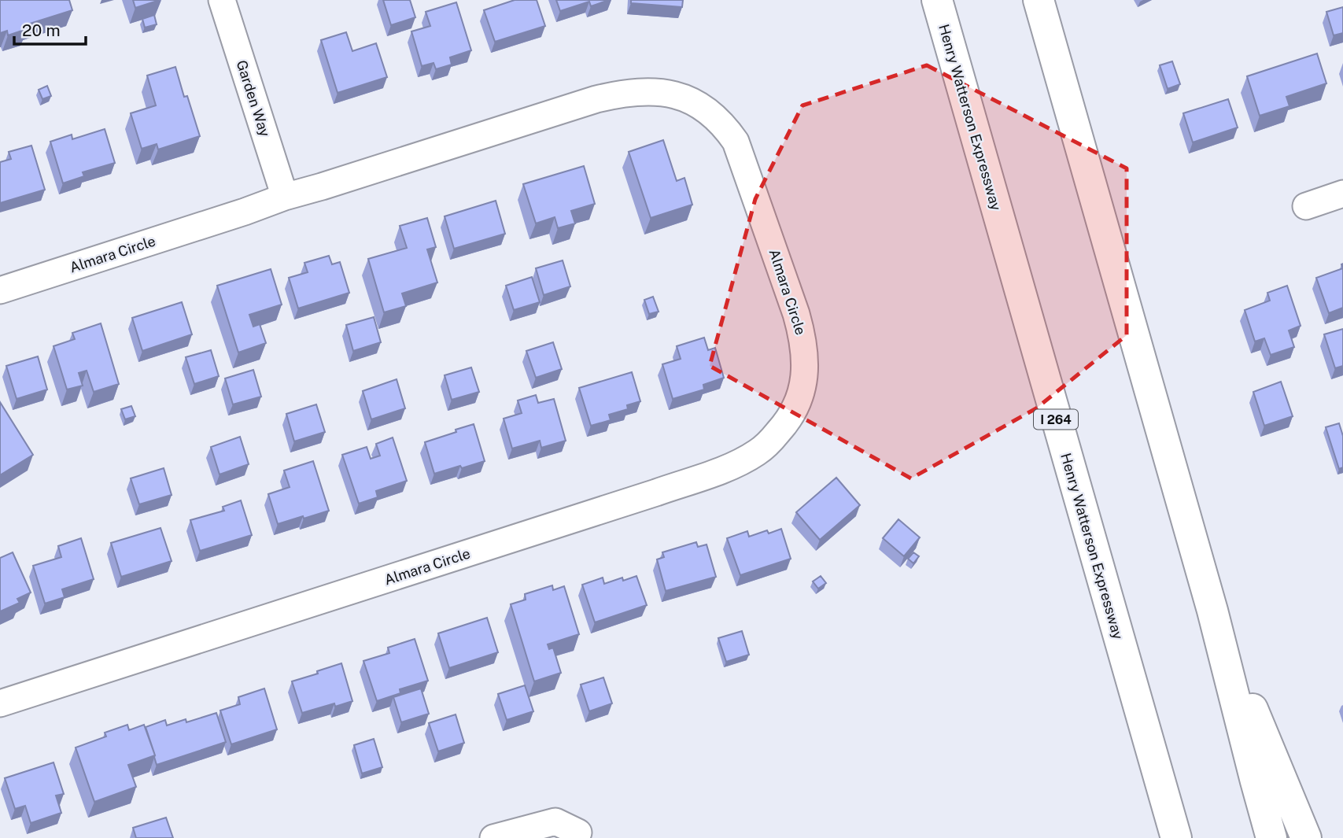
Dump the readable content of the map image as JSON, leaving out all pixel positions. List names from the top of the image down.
{
  "streets": {
    "highway": ["Henry Watterson Expressway", "I 264"],
    "street": ["Garden Way", "Almara Circle"]
  },
  "crossings": [
    ["Garden Way", "Almara Circle"]
  ],
  "scale_bar": "20 m"
}
